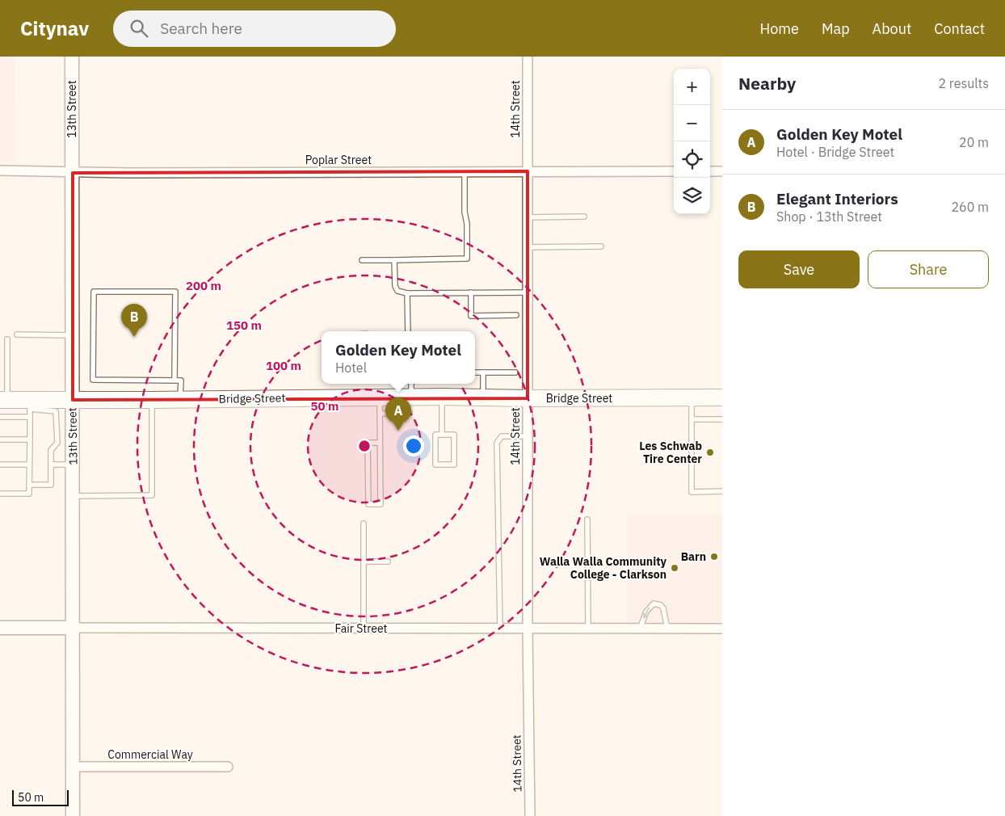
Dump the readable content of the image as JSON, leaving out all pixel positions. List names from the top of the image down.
{
  "streets": {
    "highway": ["Bridge Street"],
    "street": [
      "13th Street",
      "14th Street",
      "Poplar Street",
      "Fair Street",
      "Commercial Way"
    ]
  },
  "crossings": [
    ["13th Street", "Poplar Street"],
    ["13th Street", "Bridge Street"],
    ["13th Street", "Fair Street"],
    ["13th Street", "Commercial Way"],
    ["14th Street", "Poplar Street"],
    ["14th Street", "Bridge Street"],
    ["14th Street", "Fair Street"]
  ],
  "places": ["Les Schwab Tire Center", "Barn", "Walla Walla Community College - Clarkson"],
  "scale_bar": "50 m",
  "page": {
    "header": "Citynav",
    "search": "Search here",
    "nav": [
      "Home",
      "Map",
      "About",
      "Contact"
    ],
    "heading": ["Nearby", "2 results"],
    "map_buttons": ["+", "−"],
    "list": [
      {
        "mark": "A",
        "name": "Golden Key Motel",
        "note": "Hotel · Bridge Street",
        "value": "20 m"
      },
      {
        "mark": "B",
        "name": "Elegant Interiors",
        "note": "Shop · 13th Street",
        "value": "260 m"
      }
    ],
    "buttons": ["Save", "Share"],
    "pins": ["B", "A"],
    "popup": ["Golden Key Motel", "Hotel"],
    "scale": "50 m"
  },
  "rings": [
    "200 m",
    "150 m",
    "100 m",
    "50 m"
  ]
}
